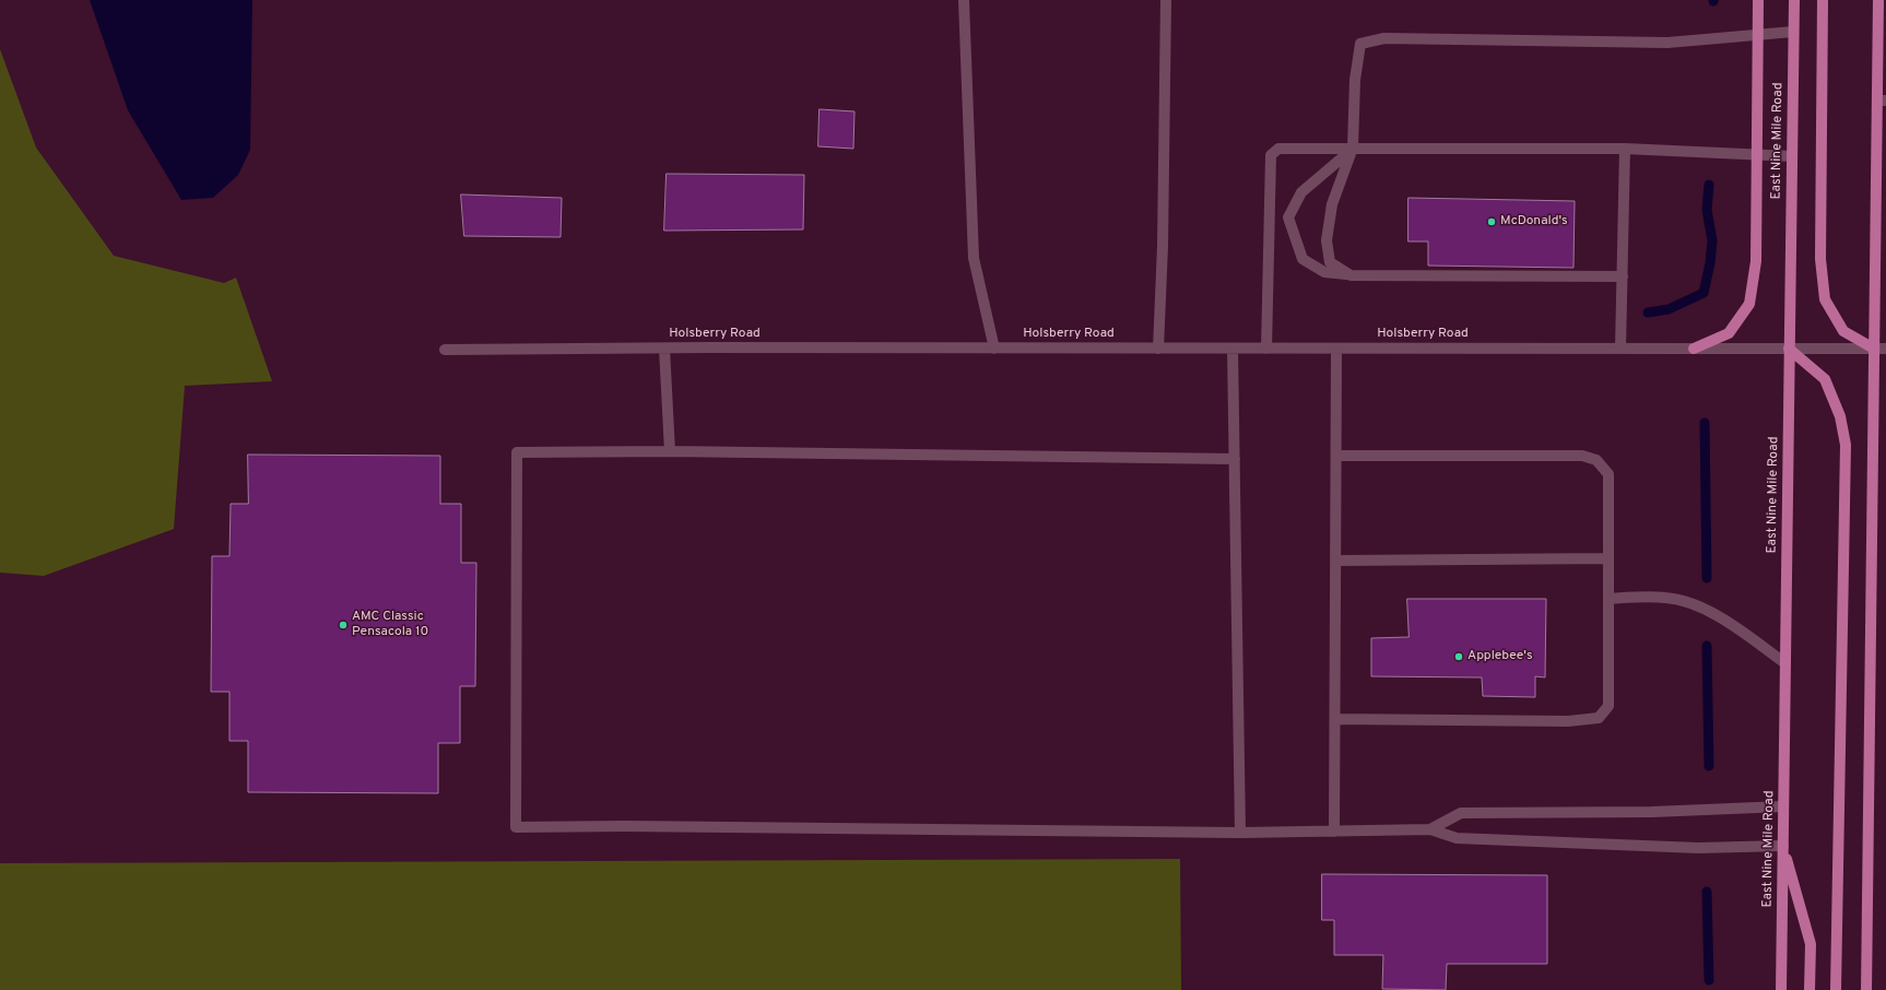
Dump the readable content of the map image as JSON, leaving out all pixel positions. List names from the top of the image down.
{
  "streets": {
    "main road": ["East Nine Mile Road"],
    "street": ["Holsberry Road"]
  },
  "crossings": [
    ["East Nine Mile Road", "Holsberry Road"]
  ],
  "places": ["McDonald's", "AMC Classic Pensacola 10", "Applebee's"]
}
